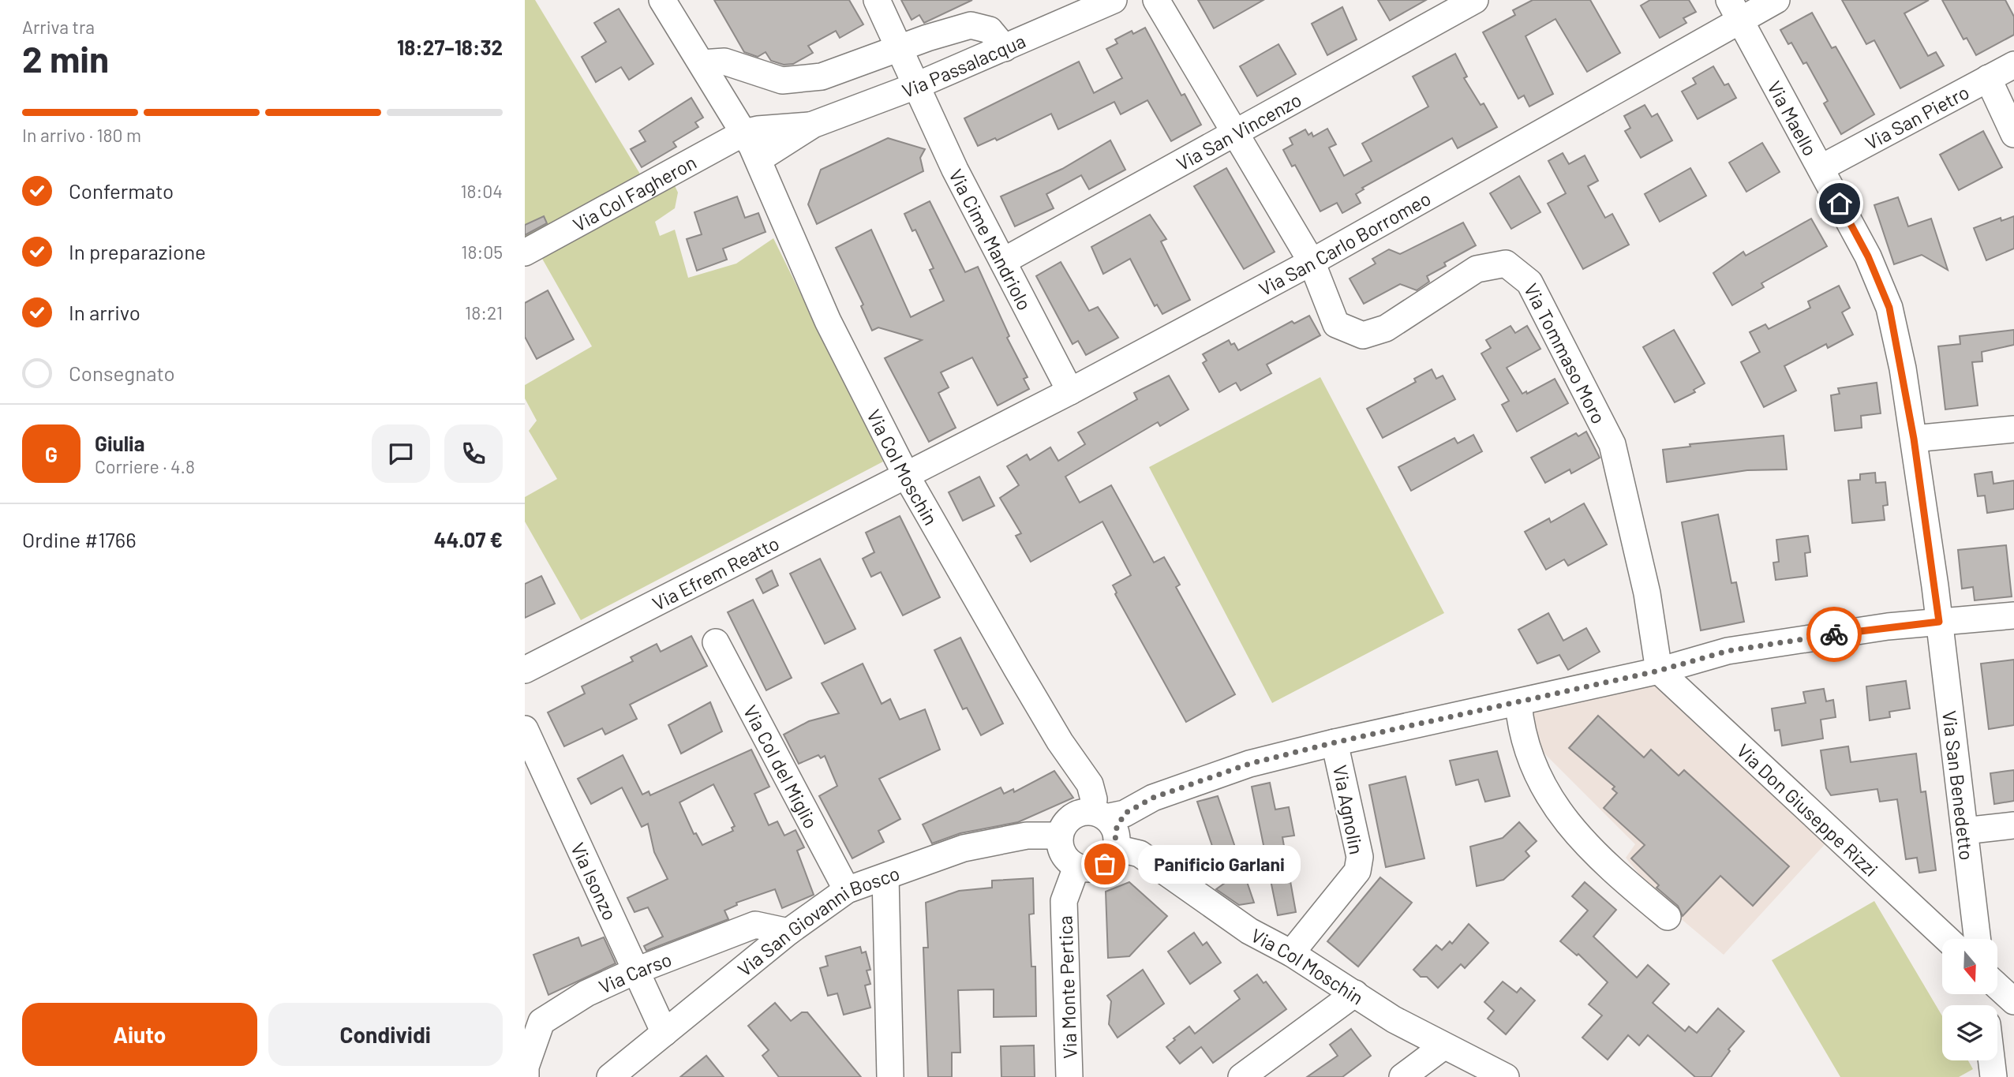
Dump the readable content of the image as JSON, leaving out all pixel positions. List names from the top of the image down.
{
  "streets": {
    "street": [
      "Via Passalacqua",
      "Via San Pietro",
      "Via Maello",
      "Via San Vincenzo",
      "Via Col Fagheron",
      "Via Cime Mandriolo",
      "Via San Carlo Borromeo",
      "Via Tommaso Moro",
      "Via Col Moschin",
      "Via Efrem Reatto",
      "Via Col del Miglio",
      "Via San Benedetto",
      "Via Agnolin",
      "Via Don Giuseppe Rizzi",
      "Via Isonzo",
      "Via San Giovanni Bosco",
      "Via Carso",
      "Via Monte Pertica"
    ]
  },
  "crossings": [
    ["Via Passalacqua", "Via Col Fagheron"],
    ["Via Passalacqua", "Via Cime Mandriolo"],
    ["Via San Pietro", "Via Maello"],
    ["Via Maello", "Via San Carlo Borromeo"],
    ["Via Maello", "Via San Benedetto"],
    ["Via San Vincenzo", "Via Cime Mandriolo"],
    ["Via San Vincenzo", "Via Tommaso Moro"],
    ["Via Col Fagheron", "Via Col Moschin"],
    ["Via Cime Mandriolo", "Via San Carlo Borromeo"],
    ["Via San Carlo Borromeo", "Via Tommaso Moro"],
    ["Via San Carlo Borromeo", "Via Col Moschin"],
    ["Via San Carlo Borromeo", "Via Efrem Reatto"],
    ["Via Tommaso Moro", "Via Don Giuseppe Rizzi"],
    ["Via Col Moschin", "Via Efrem Reatto"],
    ["Via Col Moschin", "Via Agnolin"],
    ["Via Col Moschin", "Via San Giovanni Bosco"],
    ["Via Col Moschin", "Via Monte Pertica"],
    ["Via Col del Miglio", "Via San Giovanni Bosco"],
    ["Via Isonzo", "Via San Giovanni Bosco"],
    ["Via Isonzo", "Via Carso"],
    ["Via San Giovanni Bosco", "Via Carso"],
    ["Via San Giovanni Bosco", "Via Monte Pertica"]
  ],
  "places": ["Panificio Garlani"],
  "north": "bottom",
  "page": {
    "heading": ["2 min", "Arriva tra", "18:27–18:32"],
    "panel": [
      "Giulia",
      "Corriere · 4.8",
      "Ordine #1766",
      "44.07 €"
    ],
    "bar": "In arrivo · 180 m",
    "list": [
      ["Confermato", "18:04"],
      ["In preparazione", "18:05"],
      ["In arrivo", "18:21"],
      "Consegnato"
    ],
    "round": "G",
    "bubble": "Panificio Garlani",
    "buttons": ["Aiuto", "Condividi"]
  }
}
